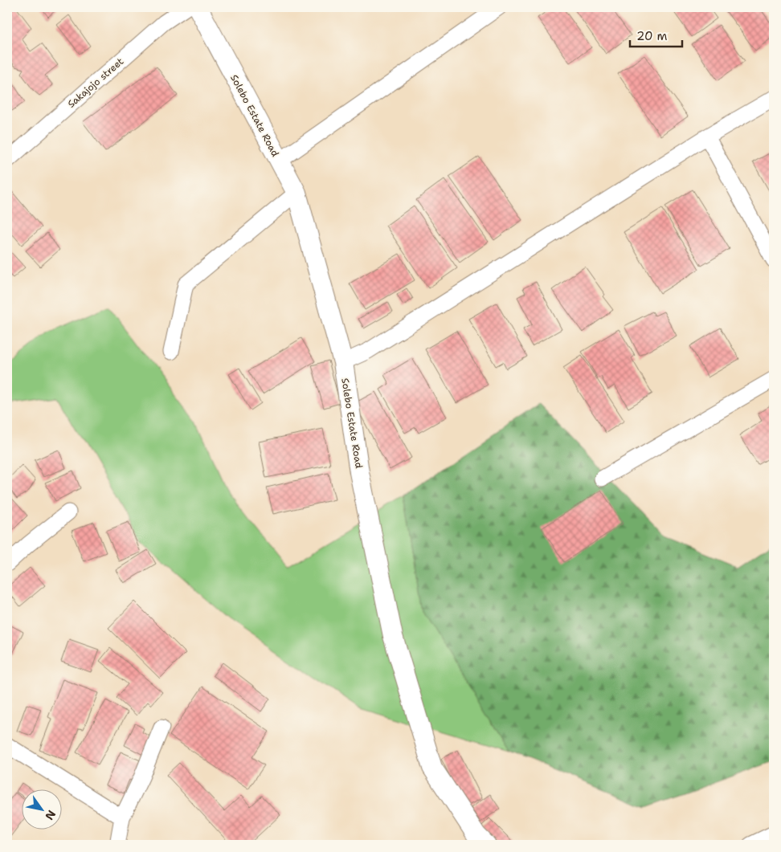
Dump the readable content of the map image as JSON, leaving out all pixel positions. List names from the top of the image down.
{
  "streets": {
    "street": ["Sakajojo street", "Solebo Estate Road"]
  },
  "scale_bar": "20 m",
  "north": "bottom right"
}
